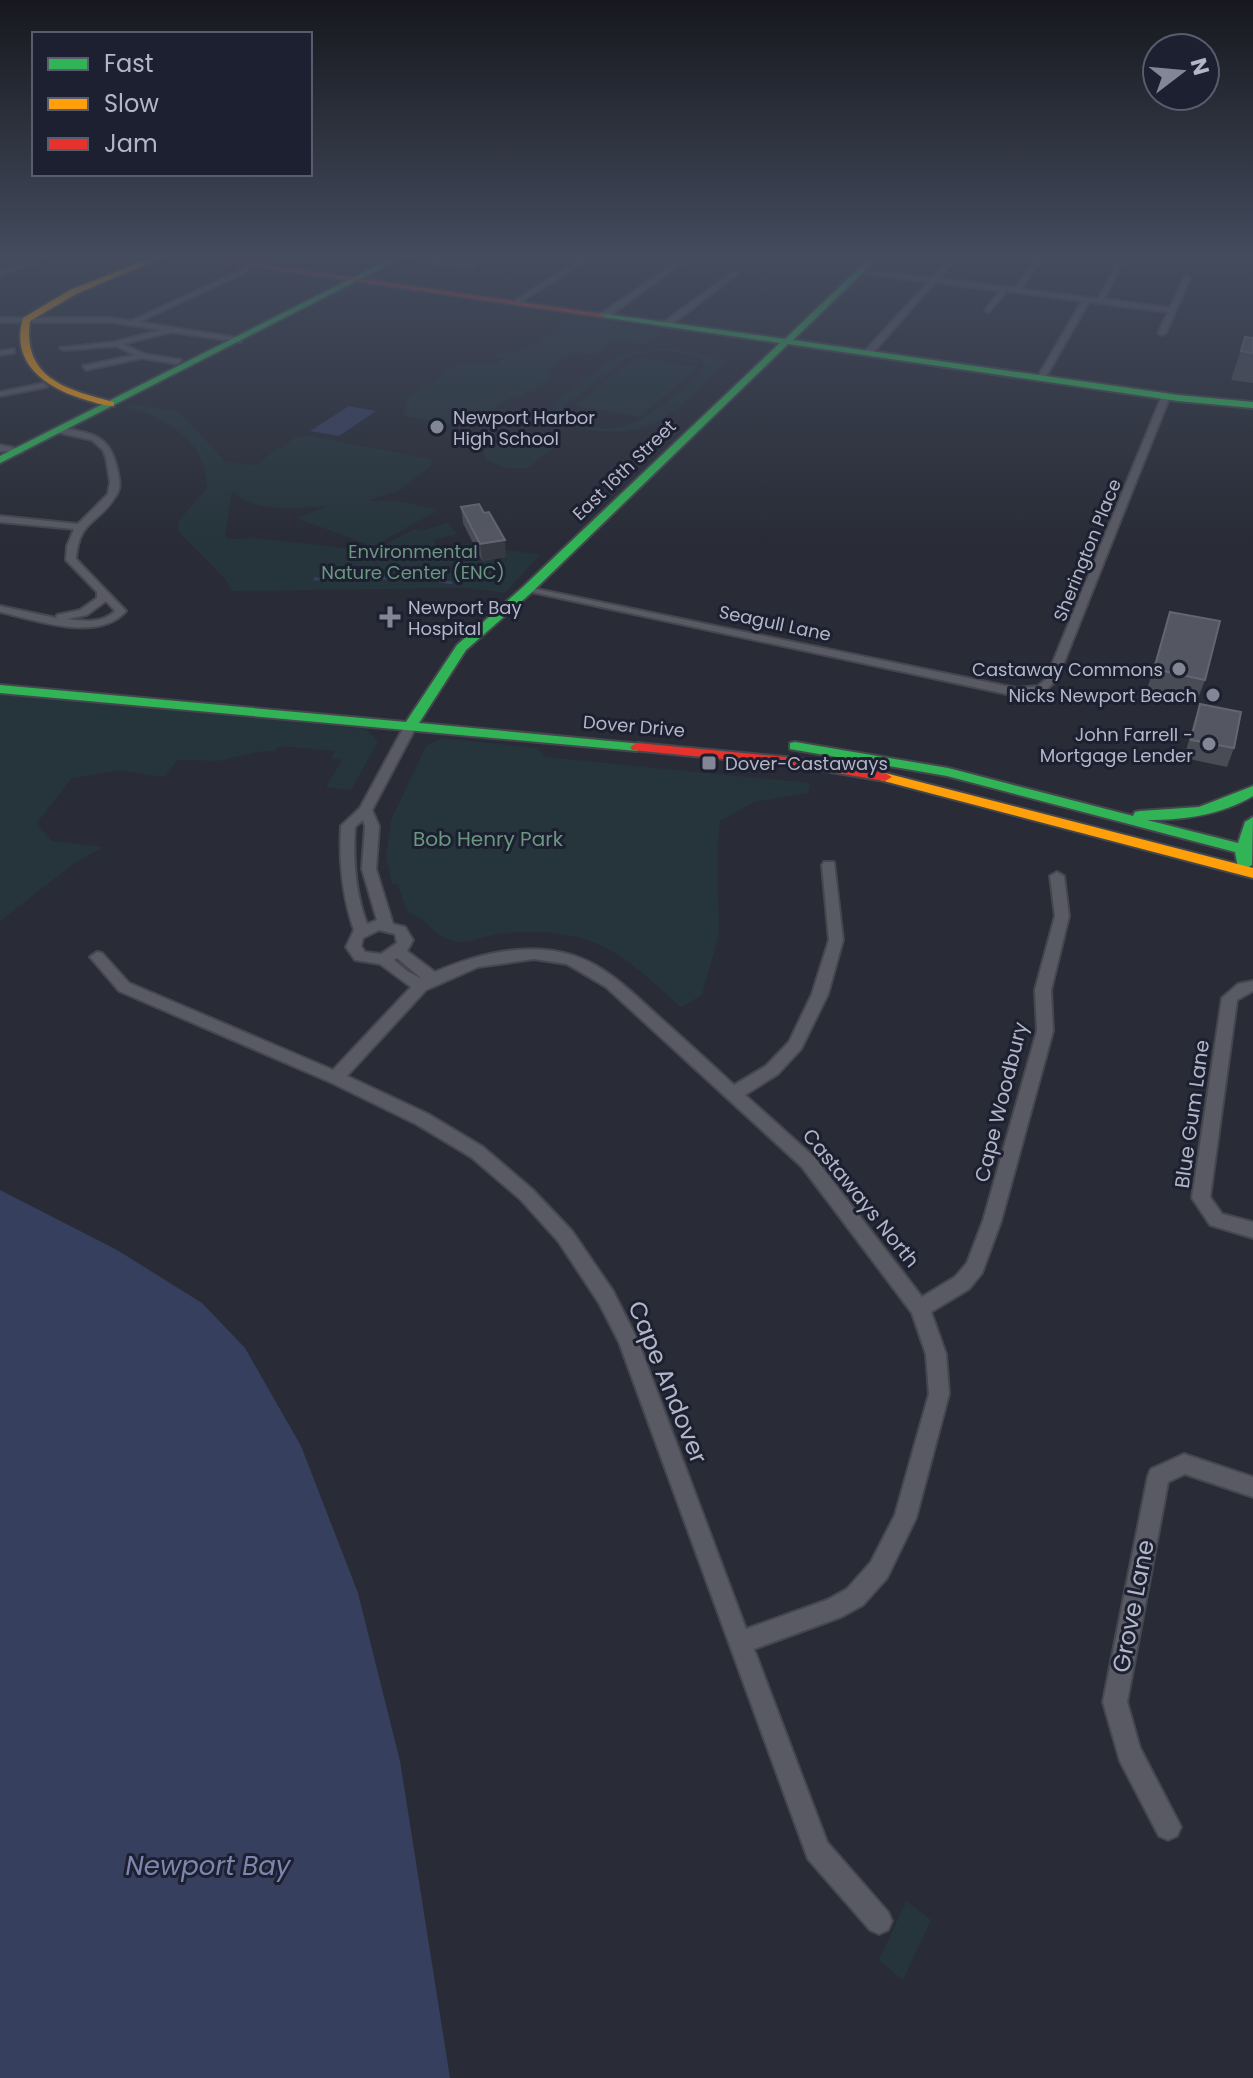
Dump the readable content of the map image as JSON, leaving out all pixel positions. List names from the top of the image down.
{
  "streets": {
    "street": [
      "East 16th Street",
      "Sherington Place",
      "Seagull Lane",
      "Dover Drive",
      "Cape Woodbury",
      "Blue Gum Lane",
      "Castaways North",
      "Cape Andover",
      "Grove Lane"
    ]
  },
  "crossings": [
    ["East 16th Street", "Seagull Lane"],
    ["East 16th Street", "Dover Drive"],
    ["Sherington Place", "Seagull Lane"],
    ["Cape Woodbury", "Castaways North"],
    ["Castaways North", "Cape Andover"]
  ],
  "water": ["Newport Bay"],
  "parks": ["Environmental Nature Center (ENC)", "Bob Henry Park"],
  "places": {
    "other": [
      "Newport Harbor High School",
      "Castaway Commons",
      "Nicks Newport Beach",
      "John Farrell - Mortgage Lender"
    ],
    "health": ["Newport Bay Hospital"],
    "transit": ["Dover-Castaways"]
  },
  "legend": ["Fast", "Slow", "Jam"],
  "north": "right"
}
